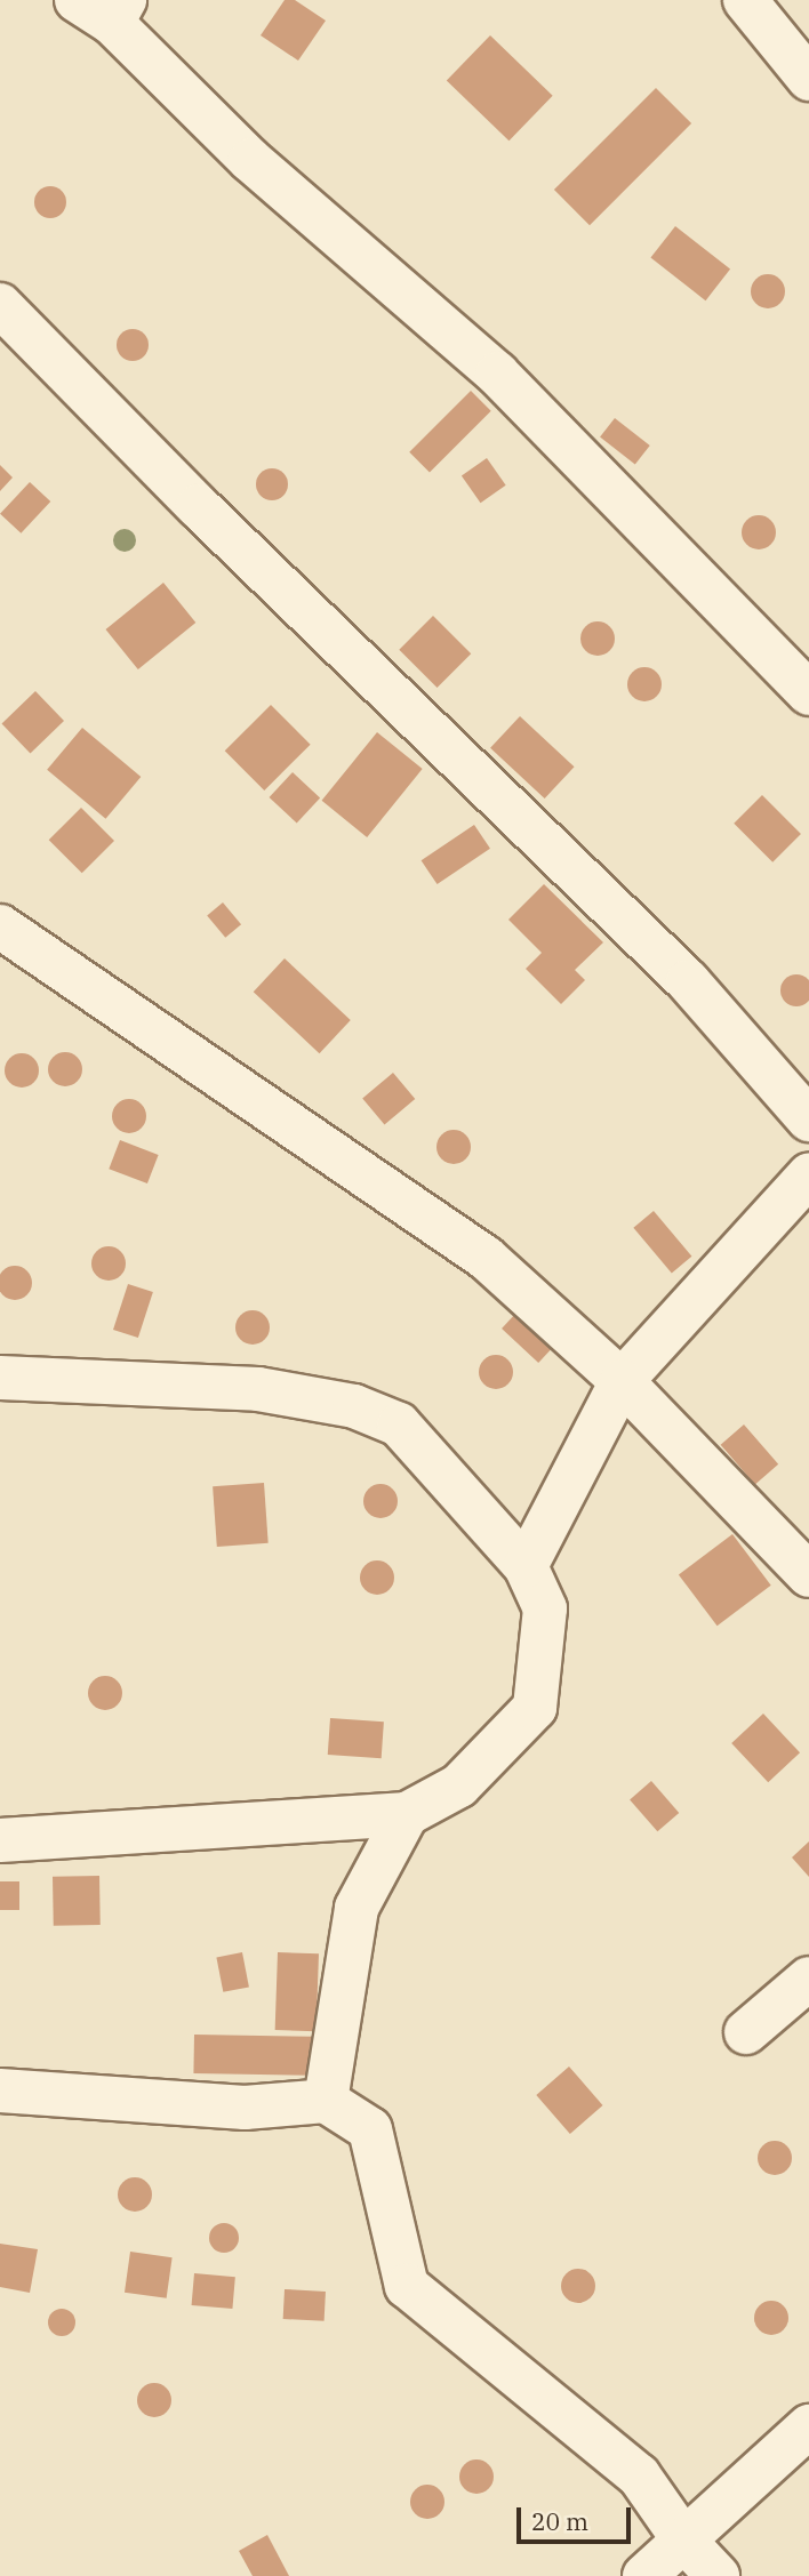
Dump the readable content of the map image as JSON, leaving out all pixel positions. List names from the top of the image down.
{
  "scale_bar": "20 m"
}
